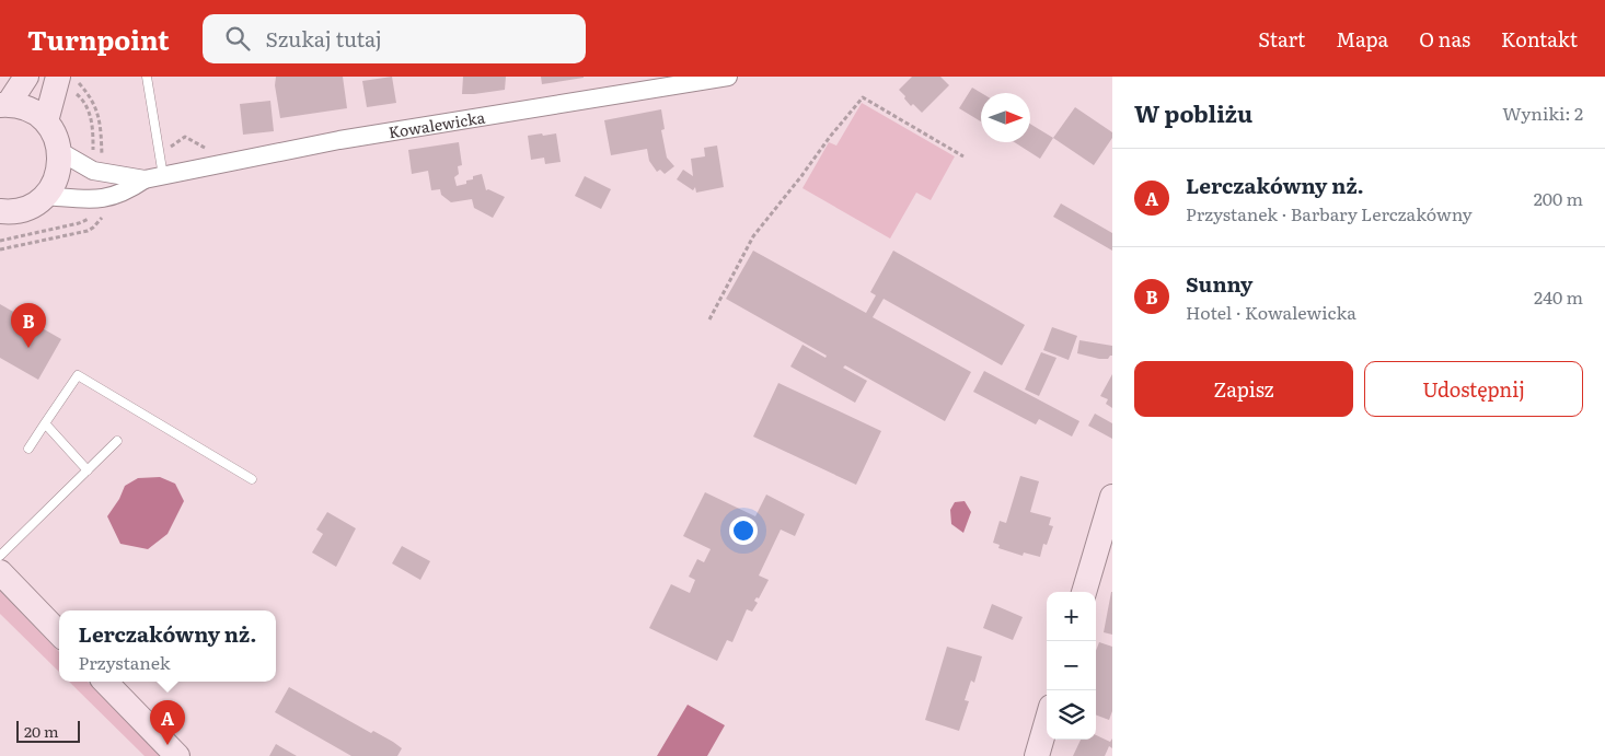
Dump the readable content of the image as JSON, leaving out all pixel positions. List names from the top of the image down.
{
  "streets": {
    "street": ["Kowalewicka"]
  },
  "scale_bar": "20 m",
  "north": "right",
  "page": {
    "header": "Turnpoint",
    "search": "Szukaj tutaj",
    "nav": [
      "Start",
      "Mapa",
      "O nas",
      "Kontakt"
    ],
    "heading": ["W pobliżu", "Wyniki: 2"],
    "list": [
      {
        "mark": "A",
        "name": "Lerczakówny nż.",
        "note": "Przystanek · Barbary Lerczakówny",
        "value": "200 m"
      },
      {
        "mark": "B",
        "name": "Sunny",
        "note": "Hotel · Kowalewicka",
        "value": "240 m"
      }
    ],
    "pins": ["B", "A"],
    "buttons": ["Zapisz", "Udostępnij"],
    "map_buttons": ["+", "−"],
    "popup": ["Lerczakówny nż.", "Przystanek"],
    "scale": "20 m"
  }
}
